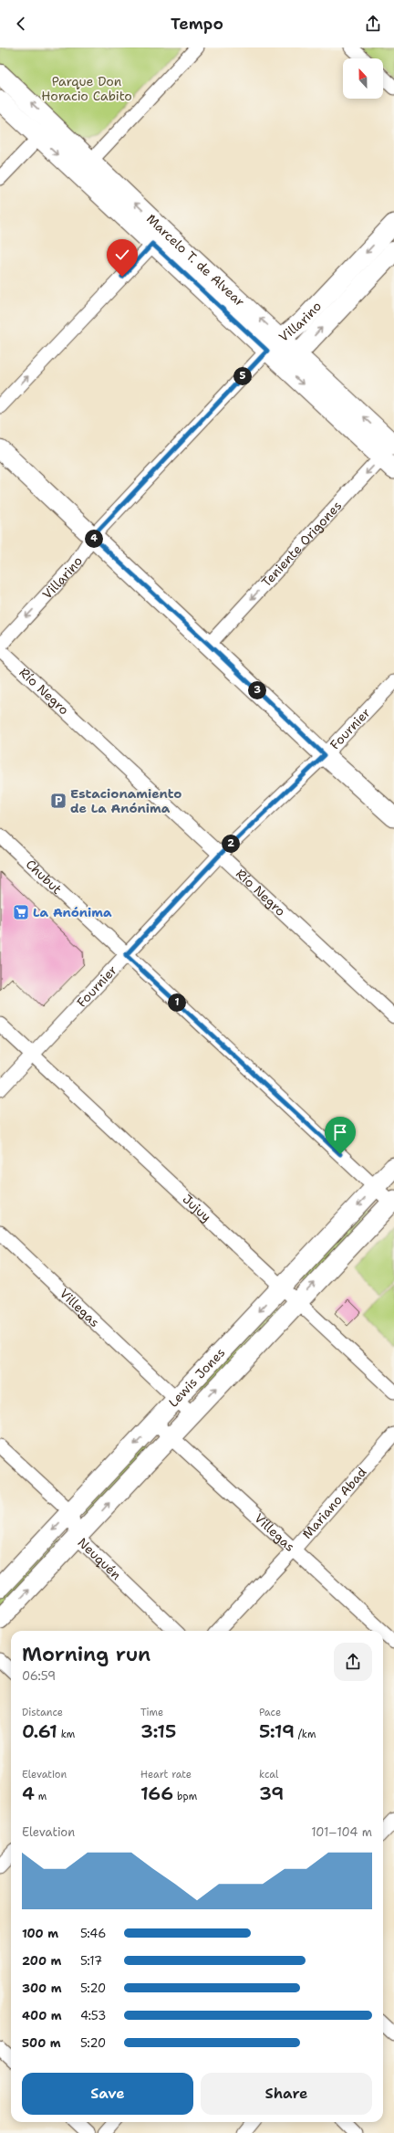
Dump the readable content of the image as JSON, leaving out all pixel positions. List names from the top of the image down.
{
  "streets": {
    "main road": ["Marcelo T. de Alvear", "Villarino", "Lewis Jones"],
    "street": [
      "Teniente Origones",
      "Río Negro",
      "Fournier",
      "Chubut",
      "Jujuy",
      "Villegas",
      "Mariano Abad",
      "Neuquén"
    ]
  },
  "crossings": [
    ["Marcelo T. de Alvear", "Villarino"],
    ["Marcelo T. de Alvear", "Teniente Origones"],
    ["Río Negro", "Fournier"],
    ["Fournier", "Chubut"],
    ["Fournier", "Jujuy"],
    ["Chubut", "Lewis Jones"],
    ["Jujuy", "Lewis Jones"],
    ["Villegas", "Lewis Jones"],
    ["Villegas", "Mariano Abad"],
    ["Lewis Jones", "Neuquén"]
  ],
  "one_way": ["Teniente Origones"],
  "parks": ["Parque Don Horacio Cabito"],
  "places": {
    "parking": ["Estacionamiento de La Anónima"],
    "supermarket": ["La Anónima"]
  },
  "north": "top",
  "page": {
    "header": "Tempo",
    "pins": [
      "5",
      "4",
      "3",
      "2",
      "1"
    ],
    "heading": ["Morning run", "06:59"],
    "stats": [
      ["Distance", "0.61 km"],
      ["Time", "3:15"],
      ["Pace", "5:19 /km"],
      ["Elevation", "4 m"],
      ["Heart rate", "166 bpm"],
      ["kcal", "39"]
    ],
    "chart": ["Elevation", "101–104 m"],
    "list": [
      {
        "name": "100 m",
        "note": "5:46"
      },
      {
        "name": "200 m",
        "note": "5:17"
      },
      {
        "name": "300 m",
        "note": "5:20"
      },
      {
        "name": "400 m",
        "note": "4:53"
      },
      {
        "name": "500 m",
        "note": "5:20"
      }
    ],
    "buttons": ["Save", "Share"]
  }
}
